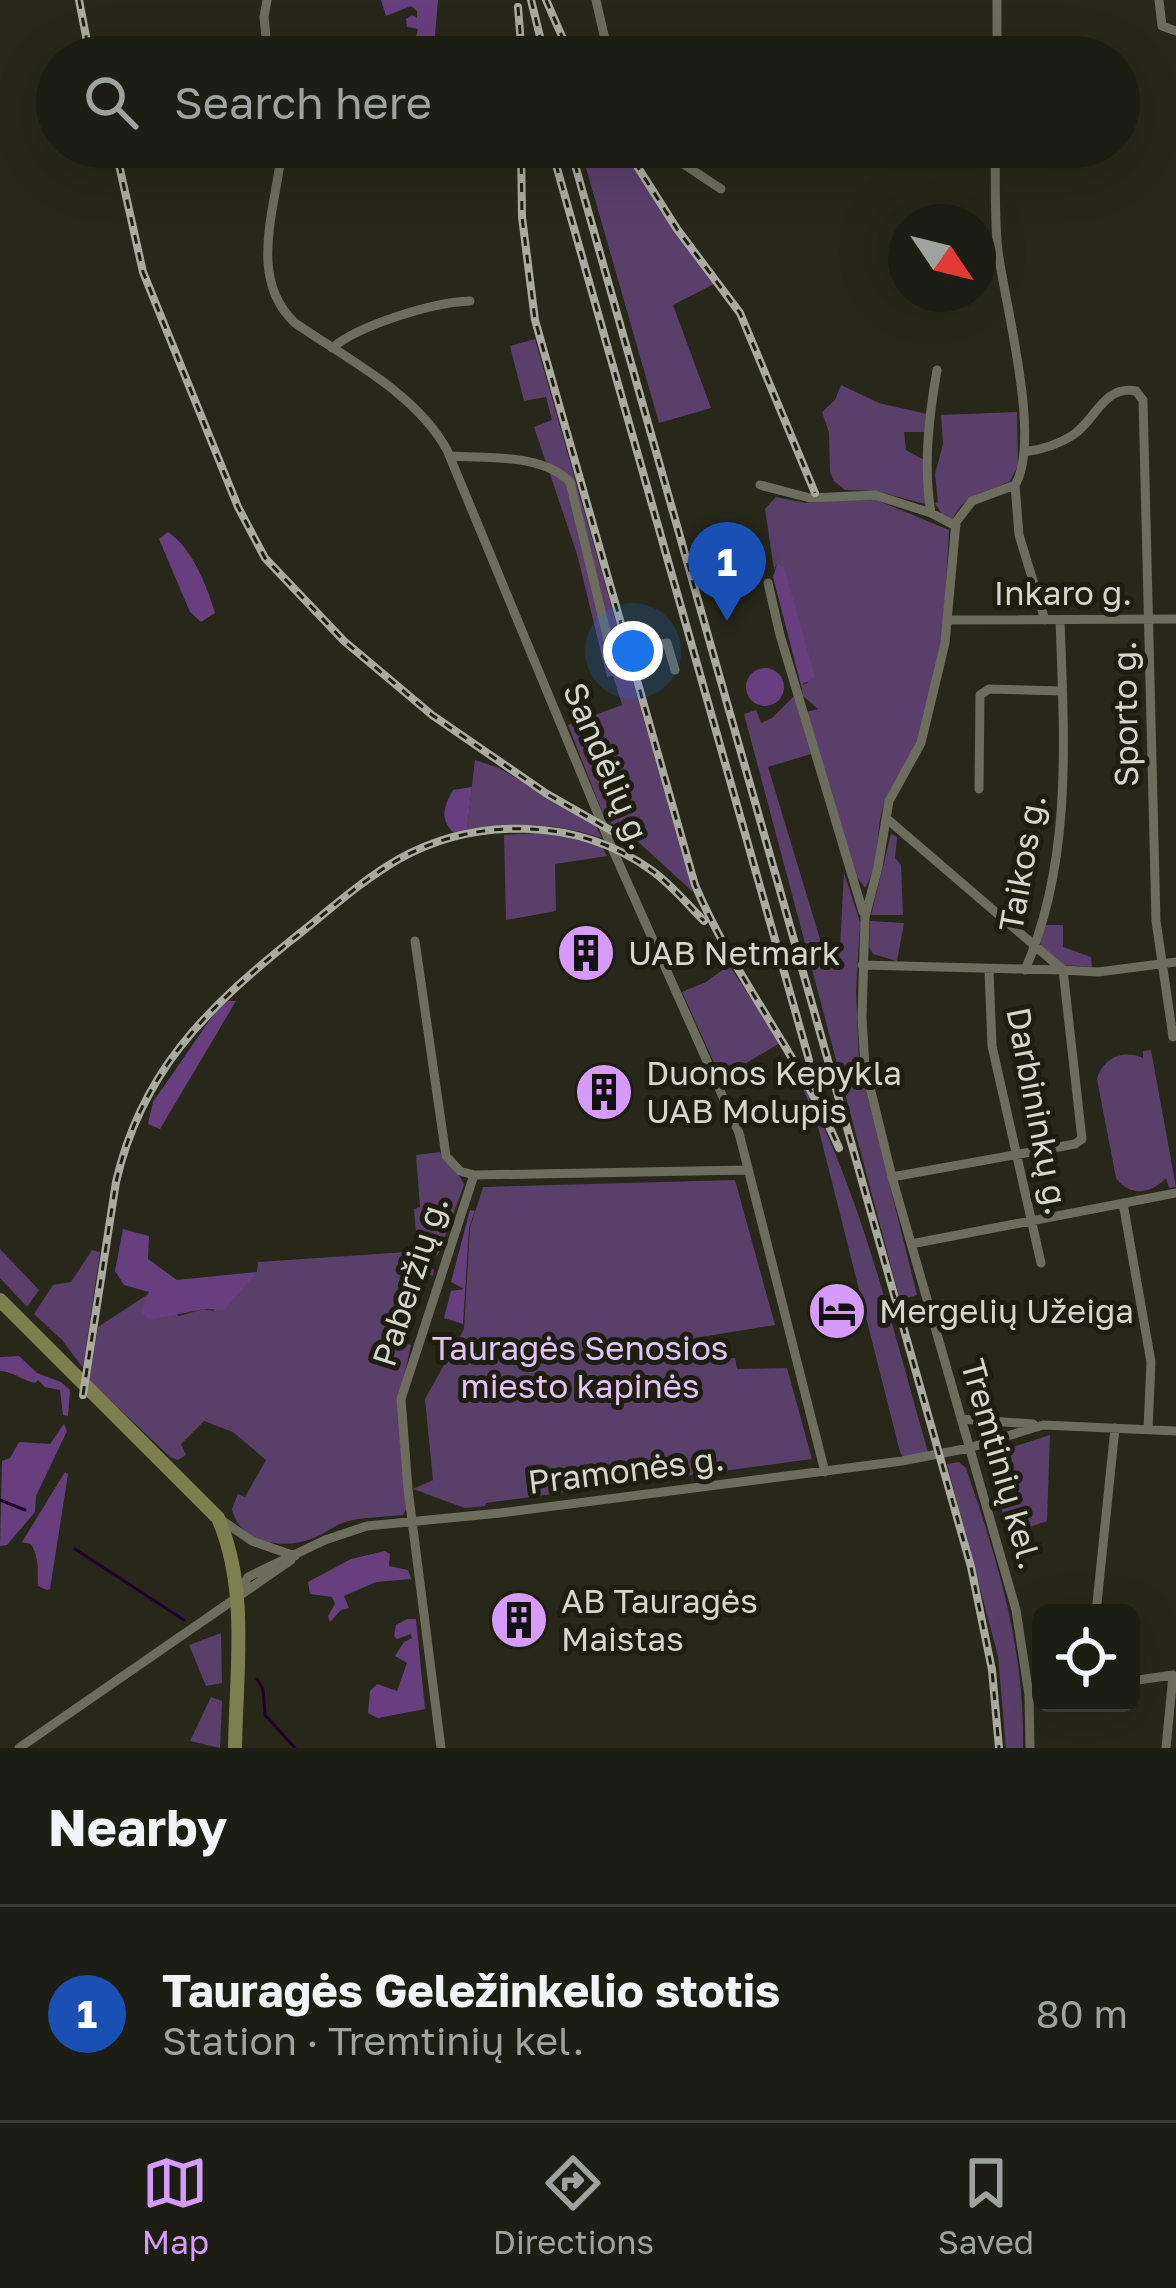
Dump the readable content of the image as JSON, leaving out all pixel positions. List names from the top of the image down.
{
  "streets": {
    "street": [
      "Inkaro g.",
      "Sporto g.",
      "Sandėlių g.",
      "Taikos g.",
      "Darbininkų g.",
      "Paberžių g.",
      "Tremtinių kel.",
      "Pramonės g."
    ]
  },
  "crossings": [
    ["Inkaro g.", "Sporto g."],
    ["Inkaro g.", "Taikos g."],
    ["Inkaro g.", "Tremtinių kel."],
    ["Sandėlių g.", "Paberžių g."],
    ["Sandėlių g.", "Pramonės g."],
    ["Paberžių g.", "Pramonės g."],
    ["Tremtinių kel.", "Pramonės g."]
  ],
  "parks": ["Tauragės Senosios miesto kapinės"],
  "places": {
    "building": ["UAB Netmark", "Duonos Kepykla UAB Molupis", "AB Tauragės Maistas"],
    "hotel": ["Mergelių Užeiga"]
  },
  "north": "bottom right",
  "page": {
    "search": "Search here",
    "pins": "1",
    "heading": "Nearby",
    "list": [
      {
        "mark": "1",
        "name": "Tauragės Geležinkelio stotis",
        "note": "Station · Tremtinių kel.",
        "value": "80 m"
      }
    ],
    "nav": ["Map", "Directions", "Saved"]
  }
}
